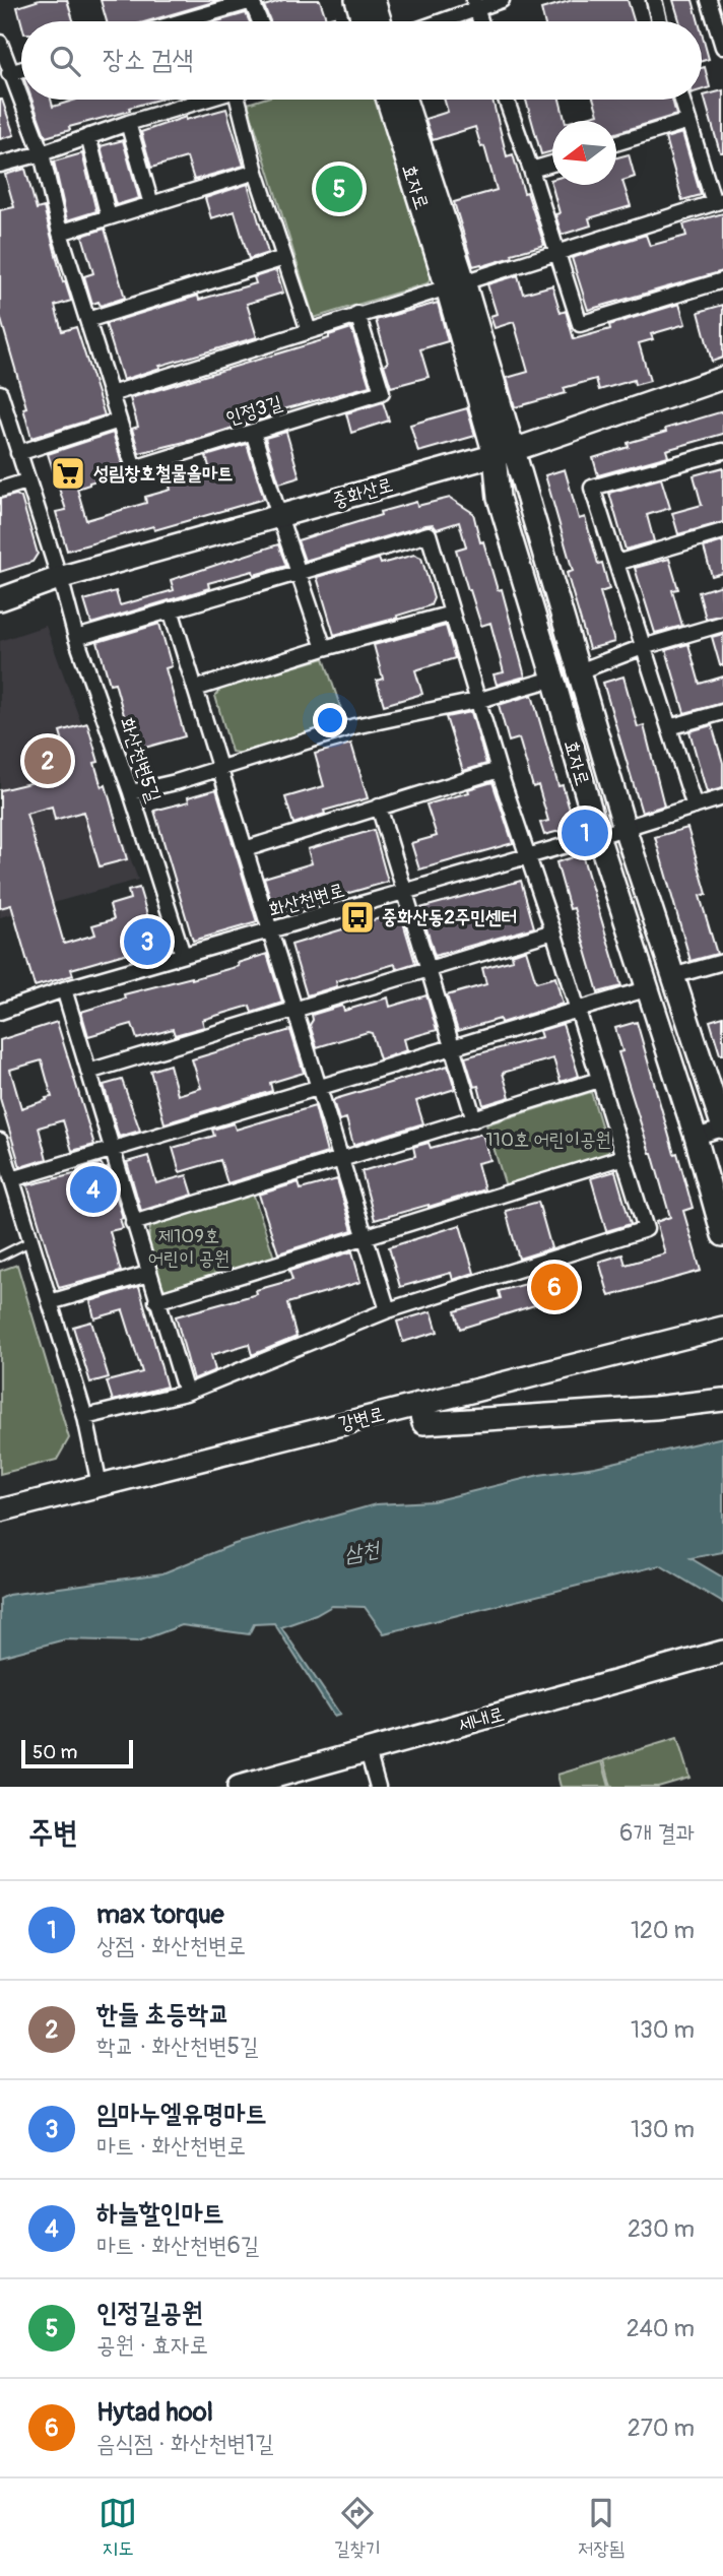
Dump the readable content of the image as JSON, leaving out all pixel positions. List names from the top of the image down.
{
  "streets": {
    "street": [
      "효자로",
      "인정3길",
      "중화산로",
      "화산천변5길",
      "화산천변로",
      "강변로",
      "세내로"
    ]
  },
  "crossings": [
    ["효자로", "중화산로"],
    ["효자로", "화산천변로"],
    ["중화산로", "화산천변5길"],
    ["화산천변5길", "화산천변로"]
  ],
  "water": ["삼천"],
  "parks": ["110호 어린이공원", "제109호 어린이 공원"],
  "places": {
    "supermarket": ["성림창호철물올마트"],
    "bus stop": ["중화산동2주민센터"]
  },
  "scale_bar": "50 m",
  "north": "left",
  "page": {
    "search": "장소 검색",
    "pins": [
      "5",
      "2",
      "1",
      "3",
      "4",
      "6"
    ],
    "scale": "50 m",
    "heading": ["주변", "6개 결과"],
    "list": [
      {
        "mark": "1",
        "name": "max torque",
        "note": "상점 · 화산천변로",
        "value": "120 m"
      },
      {
        "mark": "2",
        "name": "한들 초등학교",
        "note": "학교 · 화산천변5길",
        "value": "130 m"
      },
      {
        "mark": "3",
        "name": "임마누엘유명마트",
        "note": "마트 · 화산천변로",
        "value": "130 m"
      },
      {
        "mark": "4",
        "name": "하늘할인마트",
        "note": "마트 · 화산천변6길",
        "value": "230 m"
      },
      {
        "mark": "5",
        "name": "인정길공원",
        "note": "공원 · 효자로",
        "value": "240 m"
      },
      {
        "mark": "6",
        "name": "Hytad hool",
        "note": "음식점 · 화산천변1길",
        "value": "270 m"
      }
    ],
    "nav": ["지도", "길찾기", "저장됨"]
  }
}
